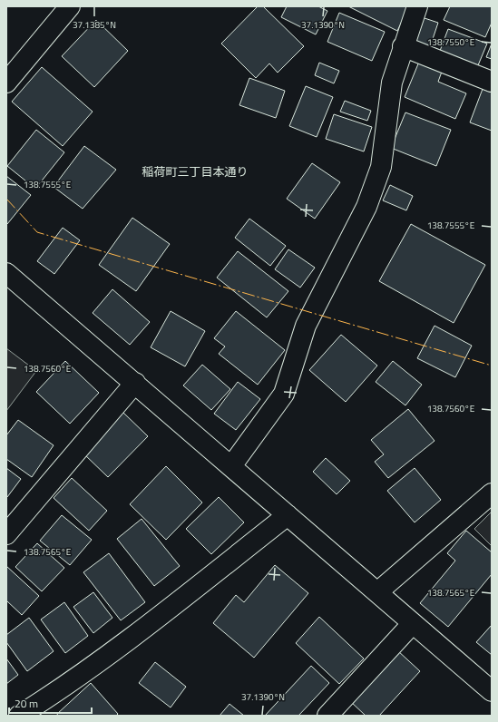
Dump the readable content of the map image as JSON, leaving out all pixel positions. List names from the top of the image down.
{
  "districts": ["稲荷町三丁目本通り"],
  "scale_bar": "20 m",
  "coordinates": [
    "37.1385°N",
    "37.1390°N",
    "138.7550°E",
    "138.7555°E",
    "138.7560°E",
    "138.7565°E"
  ]
}
